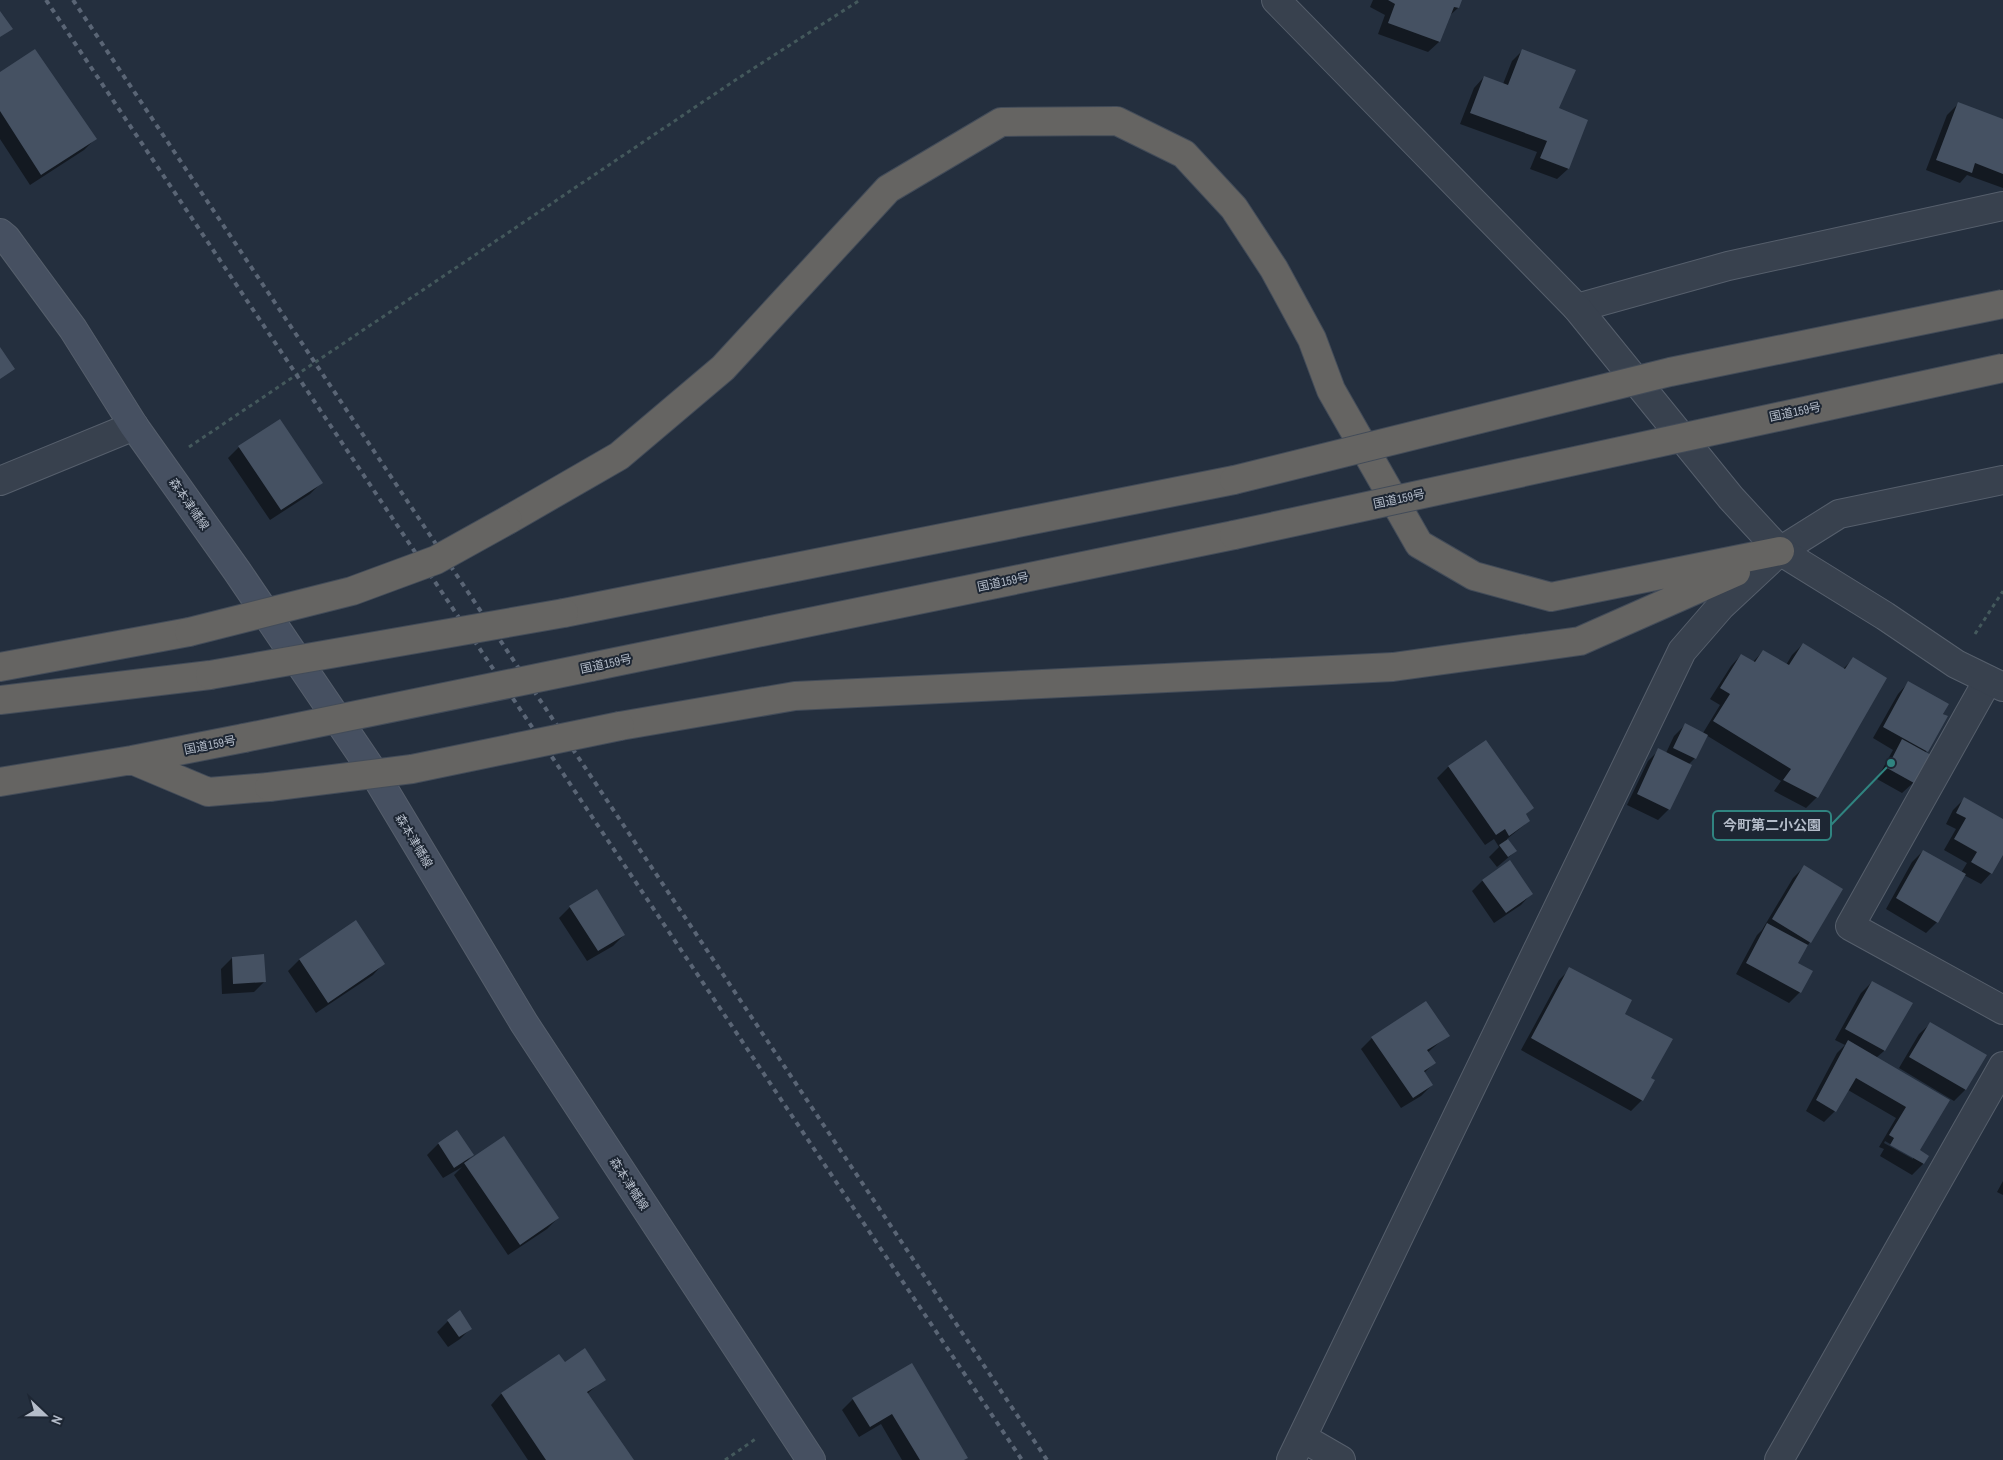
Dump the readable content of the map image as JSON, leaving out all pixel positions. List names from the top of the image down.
{
  "streets": {
    "highway": ["国道159号"],
    "main road": ["森本津幡線"]
  },
  "places": ["今町第二小公園"],
  "north": "right"
}
